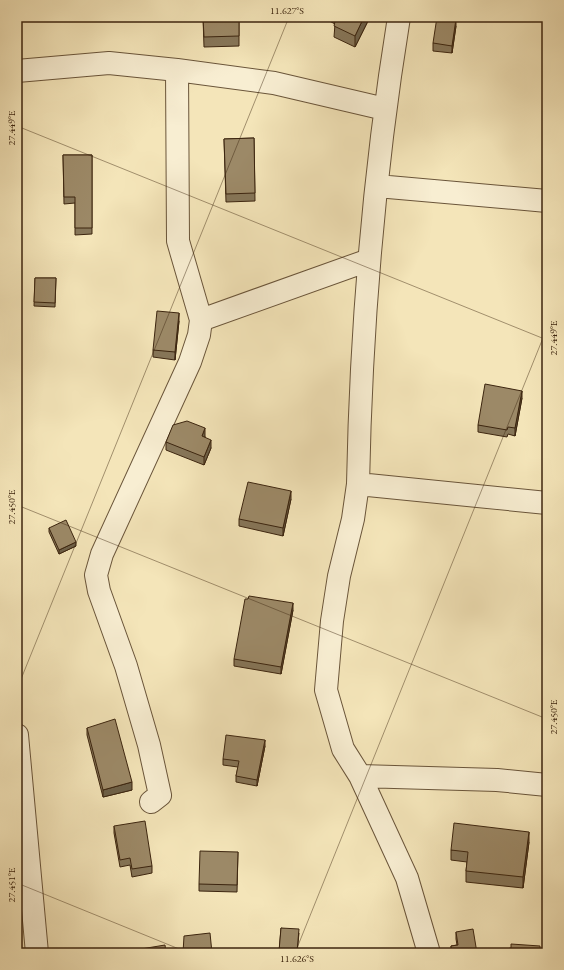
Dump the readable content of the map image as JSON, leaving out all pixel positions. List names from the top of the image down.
{
  "coordinates": [
    "11.627°S",
    "27.449°E",
    "27.450°E",
    "27.451°E",
    "11.626°S"
  ]
}
